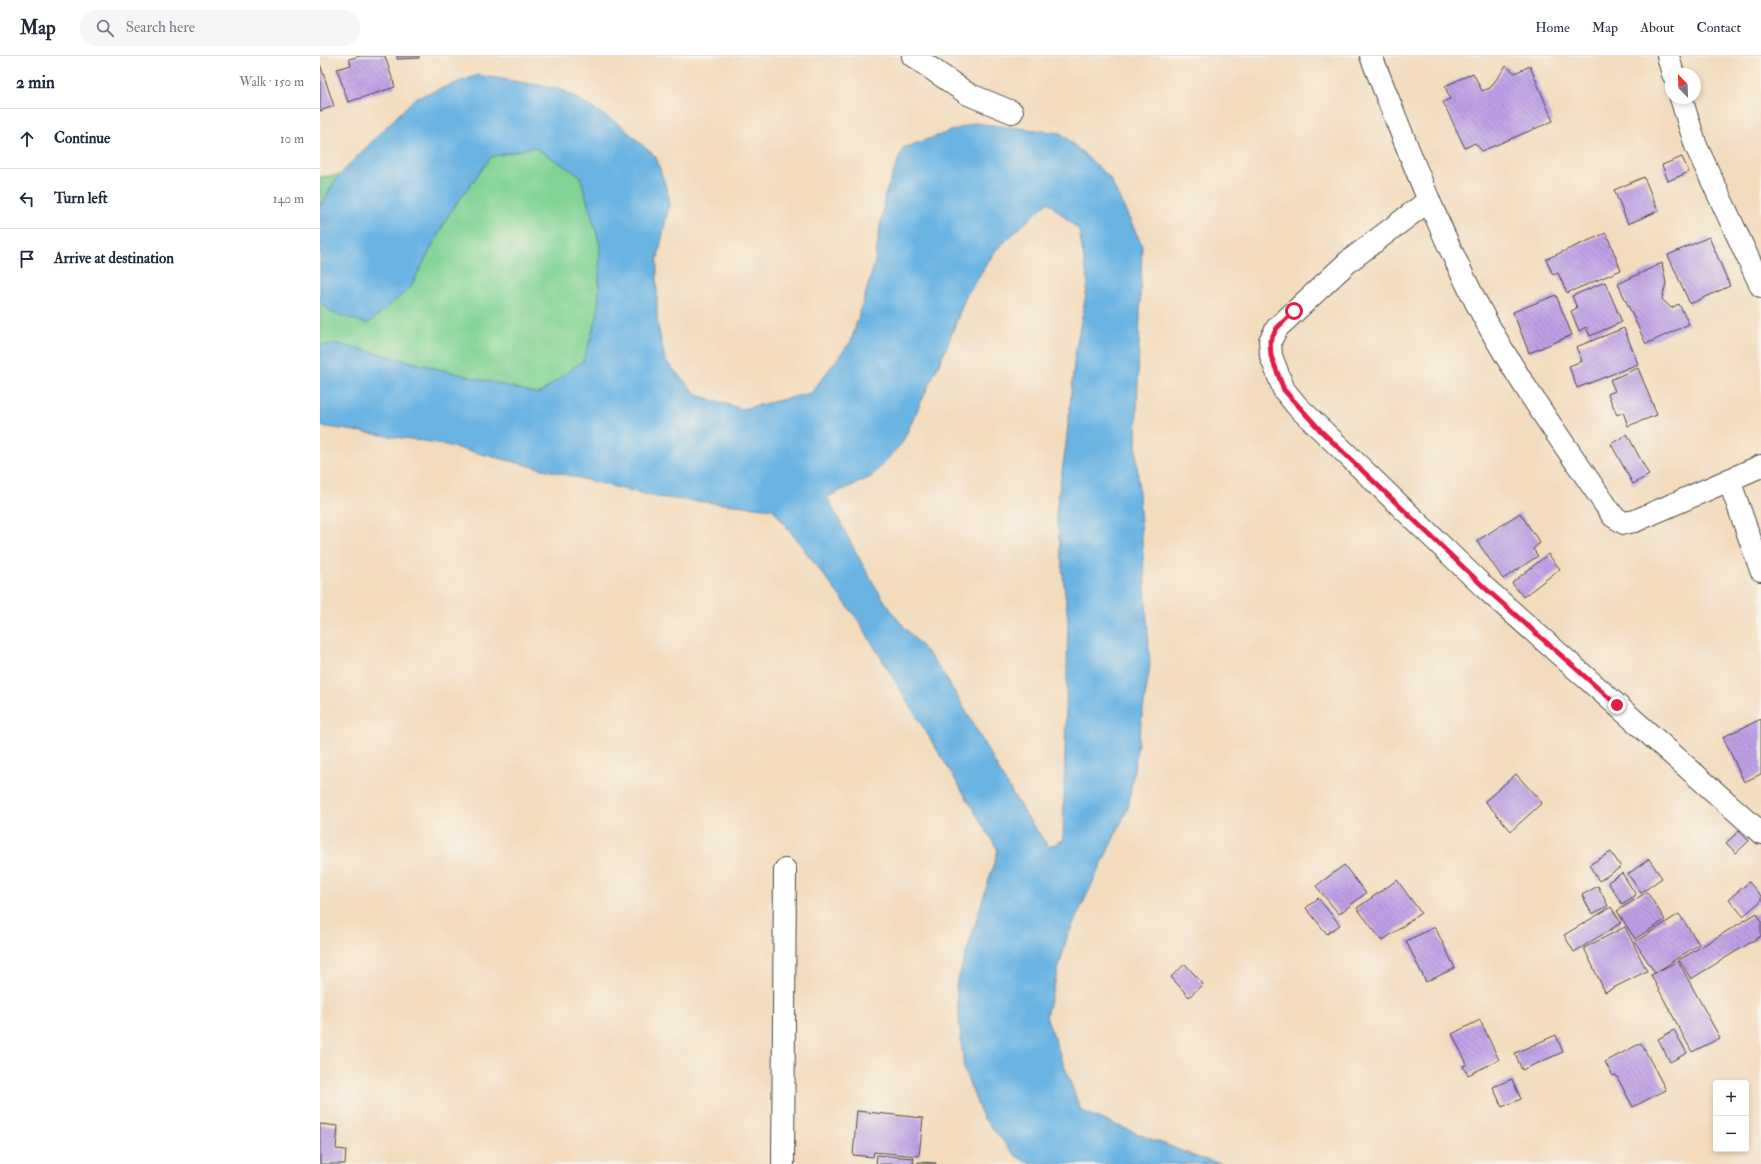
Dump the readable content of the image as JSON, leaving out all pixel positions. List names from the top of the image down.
{
  "north": "top left",
  "page": {
    "header": "Map",
    "search": "Search here",
    "nav": [
      "Home",
      "Map",
      "About",
      "Contact"
    ],
    "heading": ["2 min", "Walk · 150 m"],
    "list": [
      ["Continue", "10 m"],
      ["Turn left", "140 m"],
      "Arrive at destination"
    ],
    "map_buttons": ["+", "−"]
  }
}
